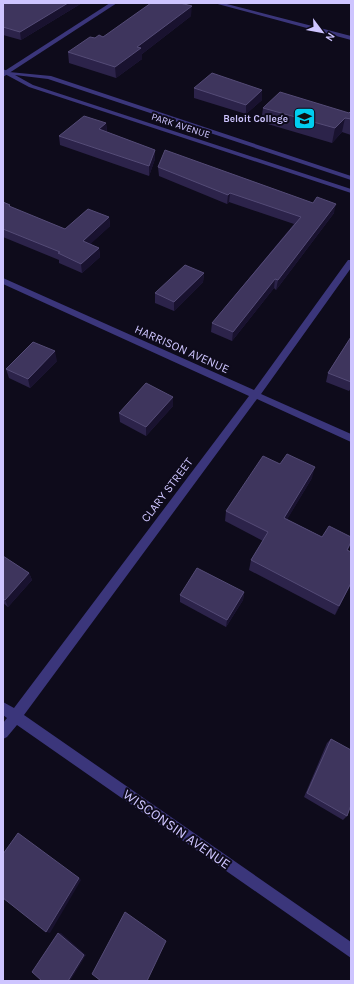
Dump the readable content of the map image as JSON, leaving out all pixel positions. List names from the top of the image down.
{
  "streets": {
    "street": [
      "PARK AVENUE",
      "HARRISON AVENUE",
      "CLARY STREET",
      "WISCONSIN AVENUE"
    ]
  },
  "crossings": [
    ["HARRISON AVENUE", "CLARY STREET"],
    ["CLARY STREET", "WISCONSIN AVENUE"]
  ],
  "places": {
    "school or university": ["Beloit College"]
  },
  "north": "bottom right"
}
